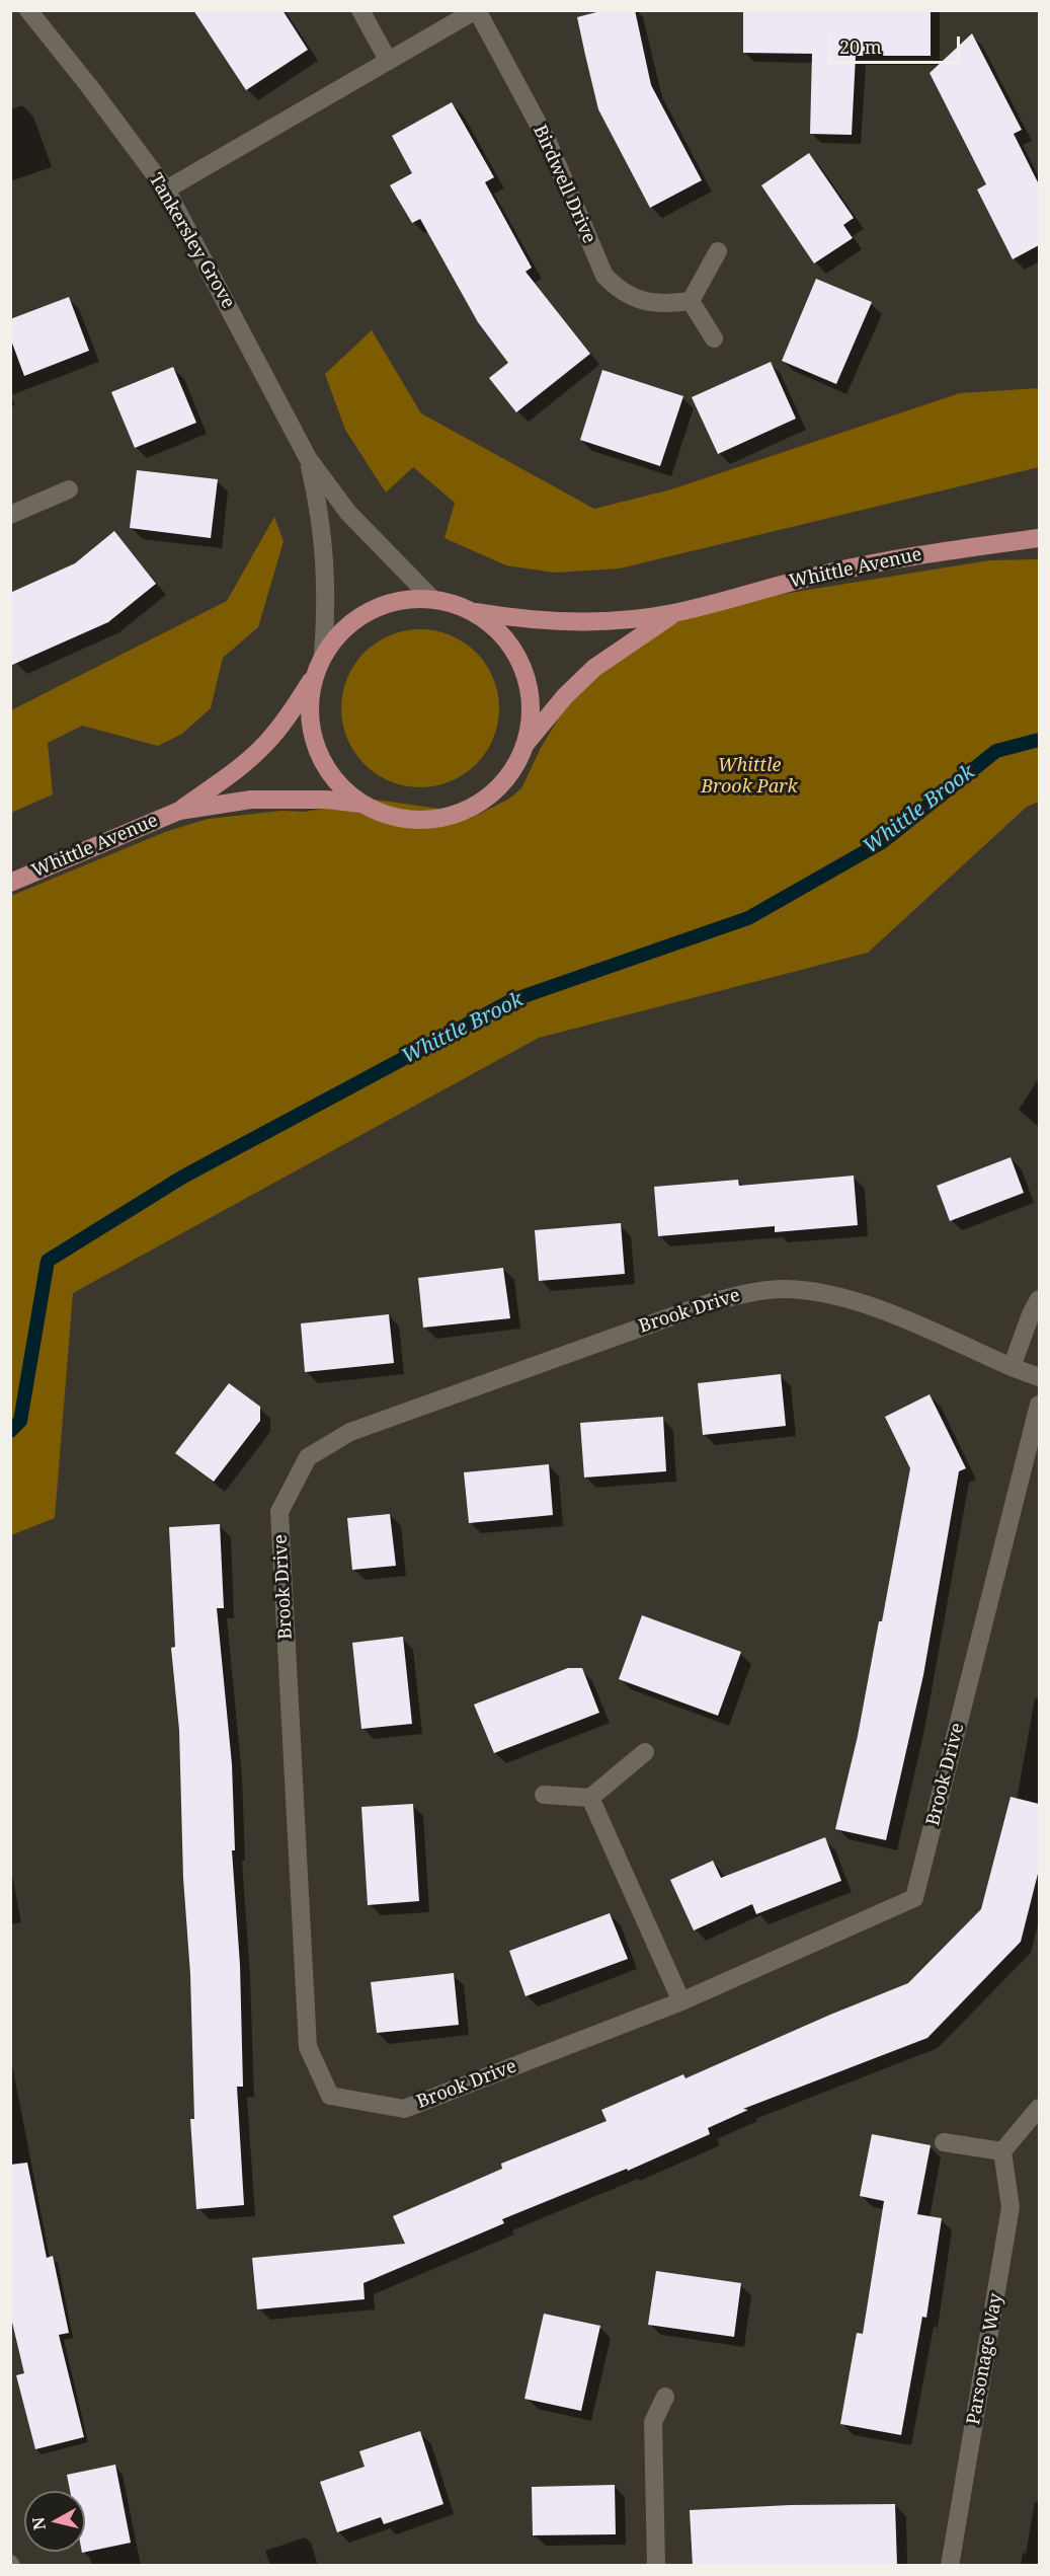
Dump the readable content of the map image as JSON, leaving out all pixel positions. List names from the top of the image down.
{
  "streets": {
    "main road": ["Whittle Avenue"],
    "street": [
      "Birdwell Drive",
      "Tankersley Grove",
      "Brook Drive",
      "Parsonage Way"
    ]
  },
  "crossings": [
    ["Birdwell Drive", "Tankersley Grove"]
  ],
  "water": ["Whittle Brook"],
  "parks": ["Whittle Brook Park"],
  "scale_bar": "20 m",
  "north": "left"
}
